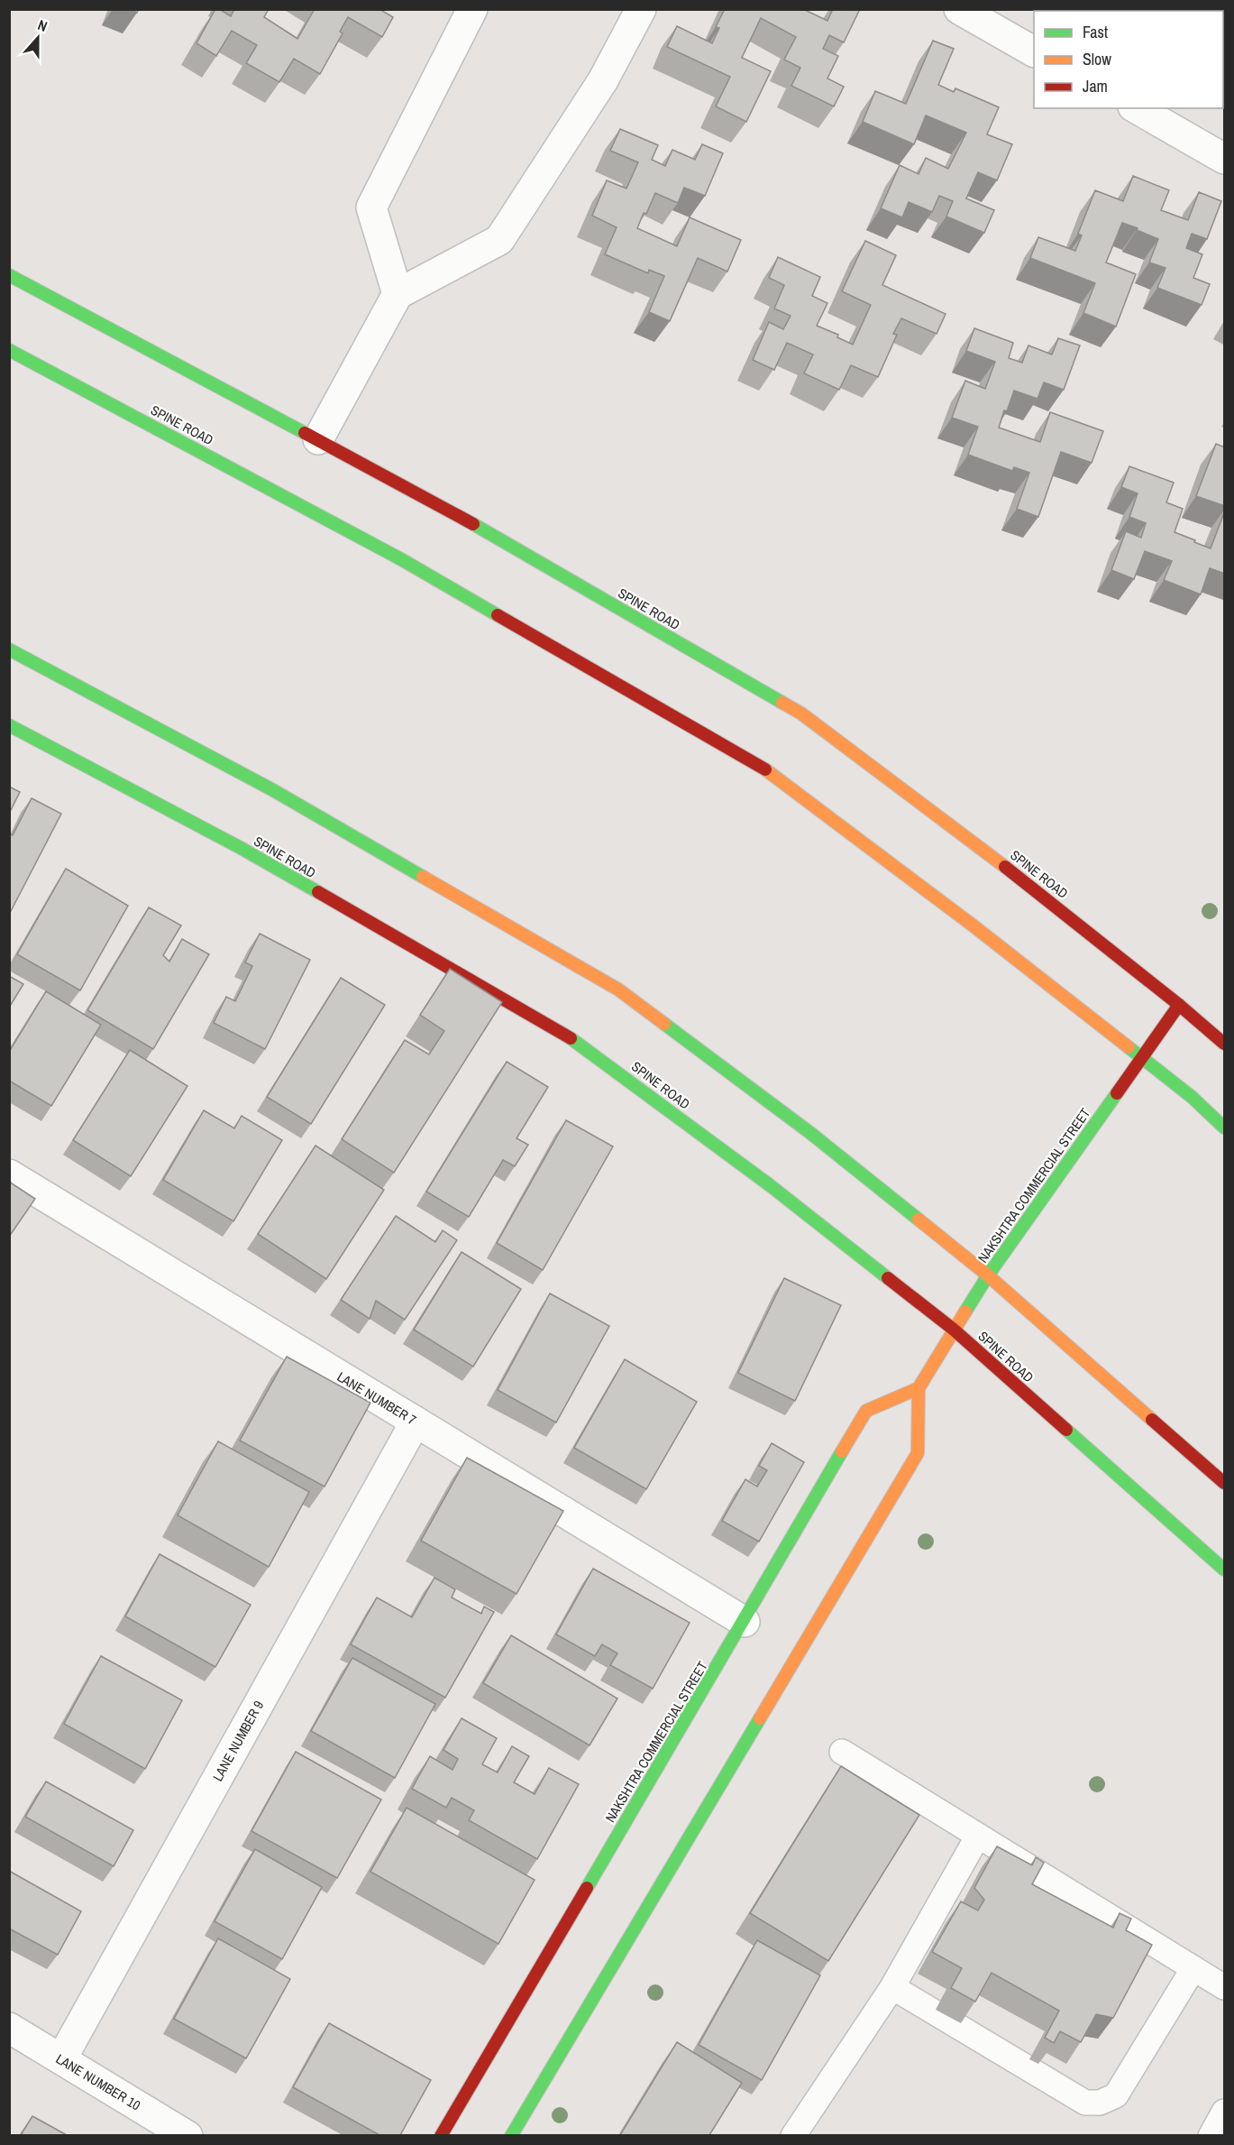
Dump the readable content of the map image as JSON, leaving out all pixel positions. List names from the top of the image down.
{
  "streets": {
    "street": [
      "SPINE ROAD",
      "NAKSHTRA COMMERCIAL STREET",
      "LANE NUMBER 7",
      "LANE NUMBER 9",
      "LANE NUMBER 10"
    ]
  },
  "crossings": [
    ["SPINE ROAD", "NAKSHTRA COMMERCIAL STREET"],
    ["NAKSHTRA COMMERCIAL STREET", "LANE NUMBER 7"],
    ["LANE NUMBER 7", "LANE NUMBER 9"],
    ["LANE NUMBER 9", "LANE NUMBER 10"]
  ],
  "legend": ["Fast", "Slow", "Jam"],
  "north": "top"
}
